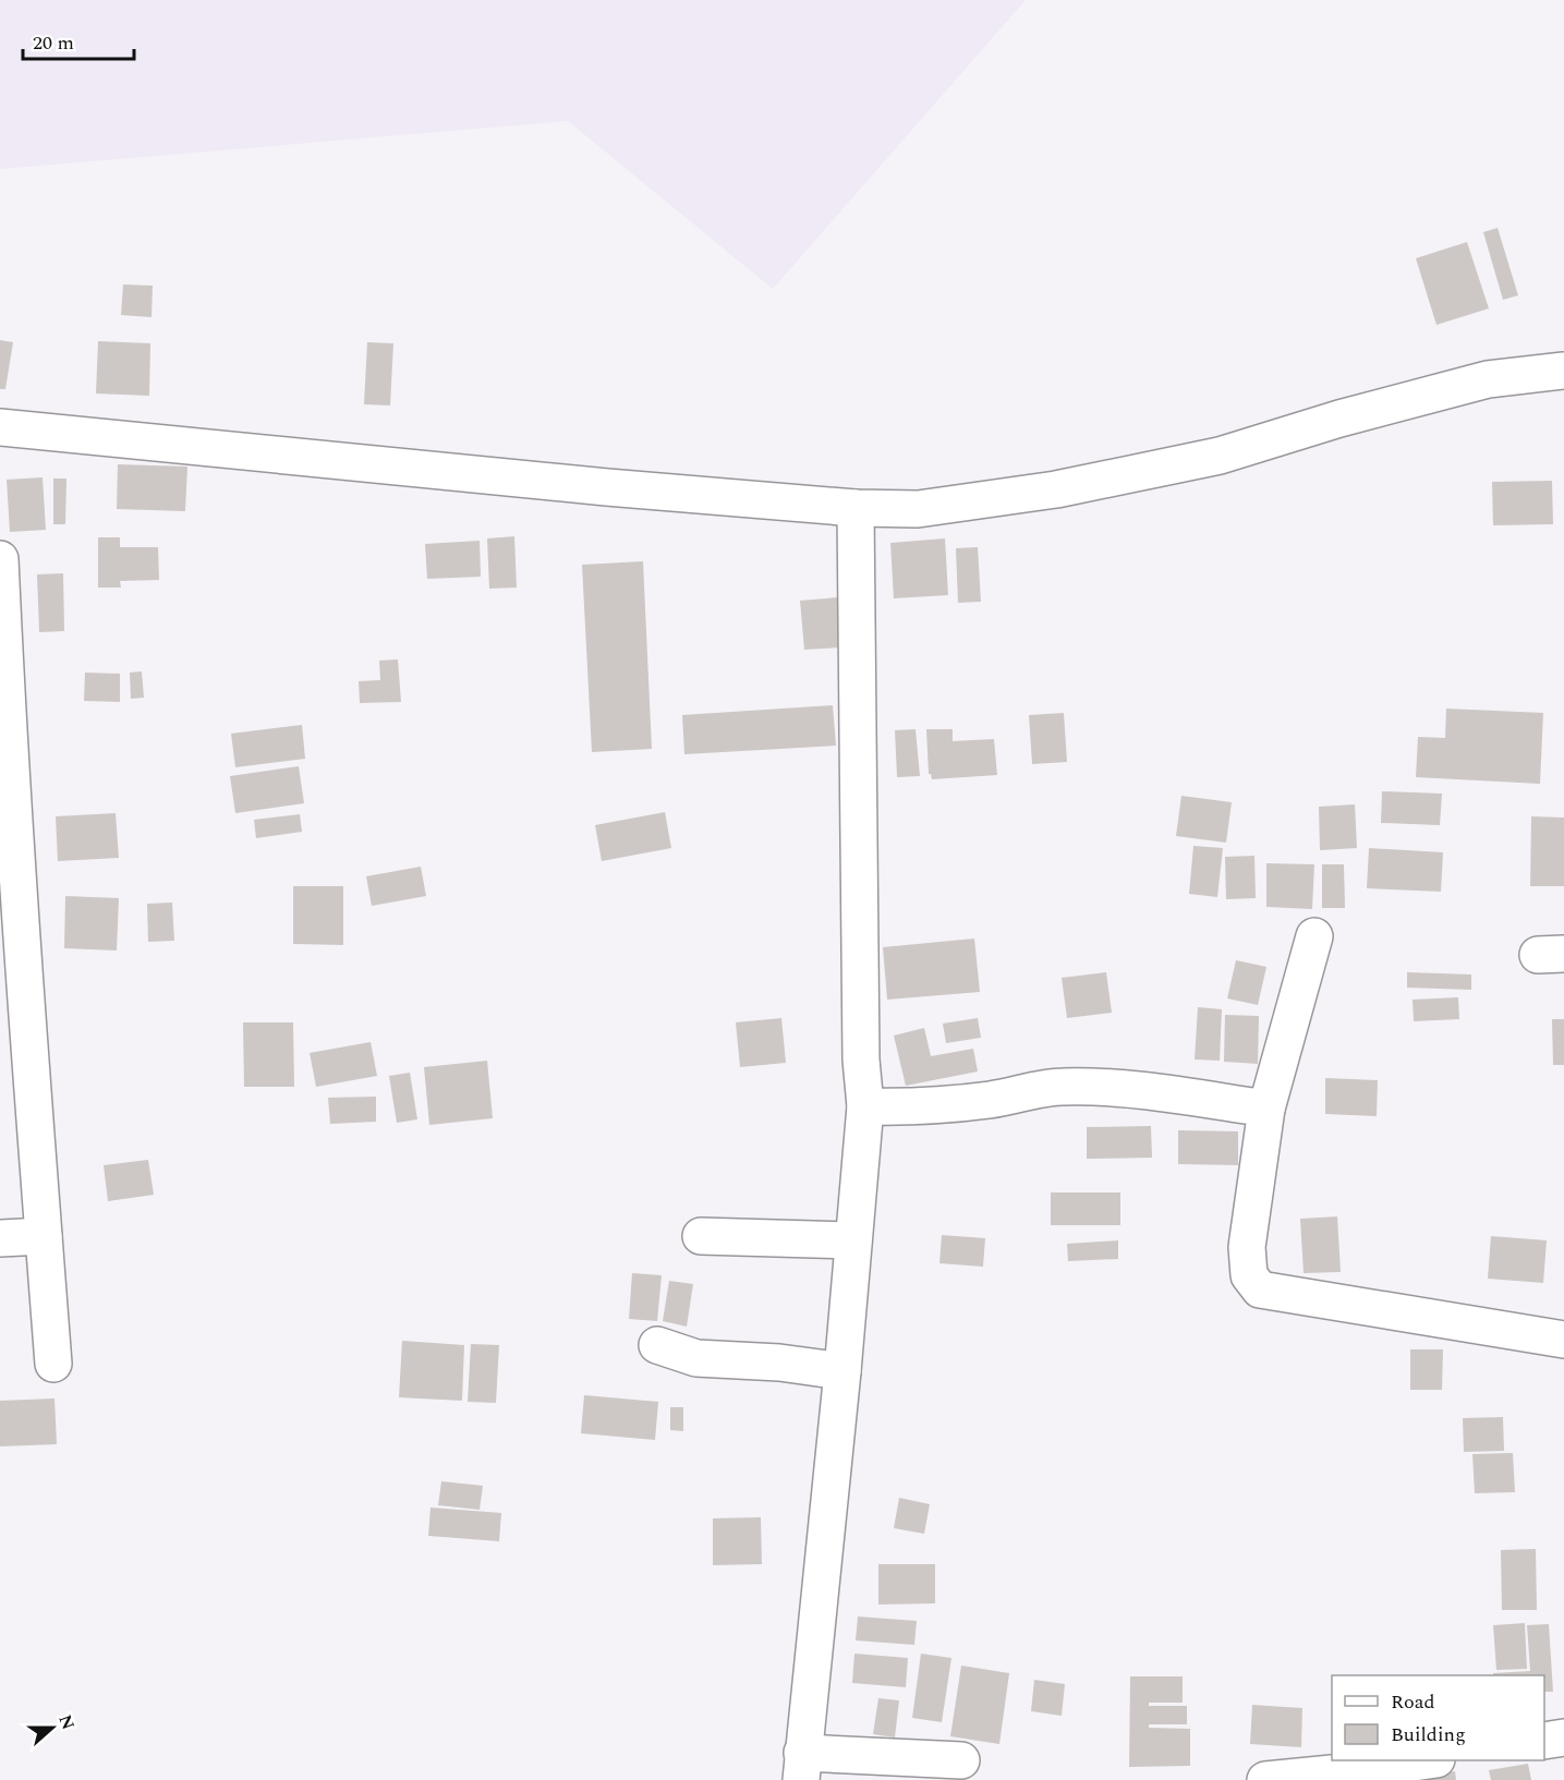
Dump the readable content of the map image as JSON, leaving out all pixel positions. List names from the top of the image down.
{
  "legend": ["Road", "Building"],
  "scale_bar": "20 m",
  "north": "right"
}
